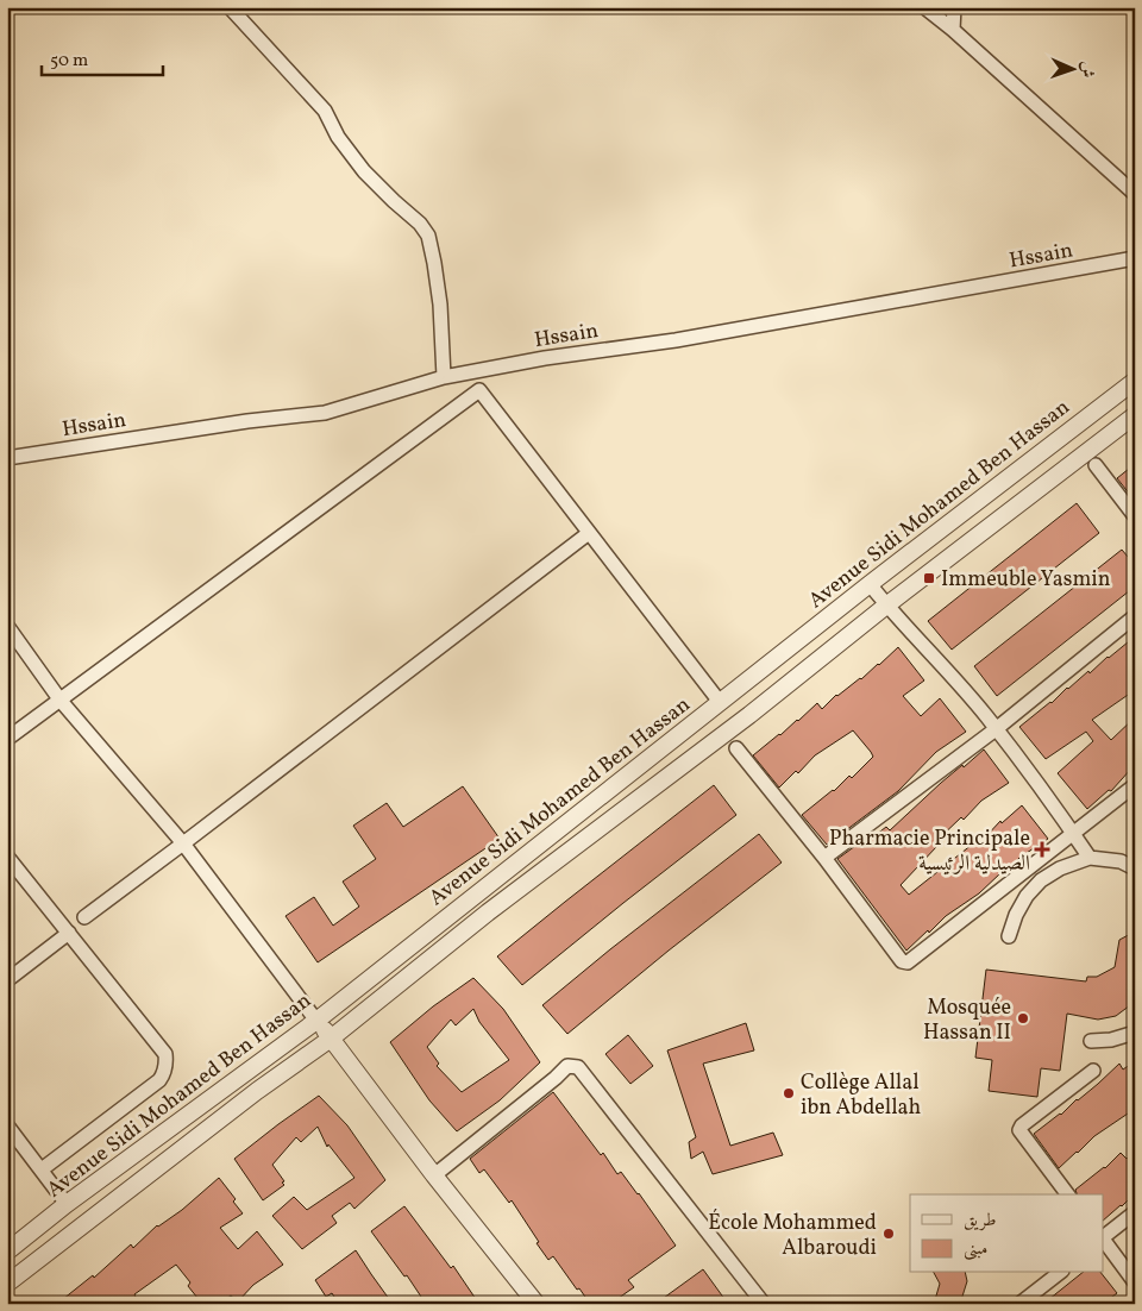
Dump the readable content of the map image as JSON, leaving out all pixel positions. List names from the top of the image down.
{
  "streets": {
    "street": ["Hssain", "Avenue Sidi Mohamed Ben Hassan"]
  },
  "places": {
    "transit": ["Immeuble Yasmin"],
    "health": ["Pharmacie Principale الصيدلية الرئيسية"],
    "other": ["Mosquée Hassan II", "Collège Allal ibn Abdellah", "École Mohammed Albaroudi"]
  },
  "legend": ["طريق", "مبنى"],
  "scale_bar": "50 m",
  "north": "right"
}
